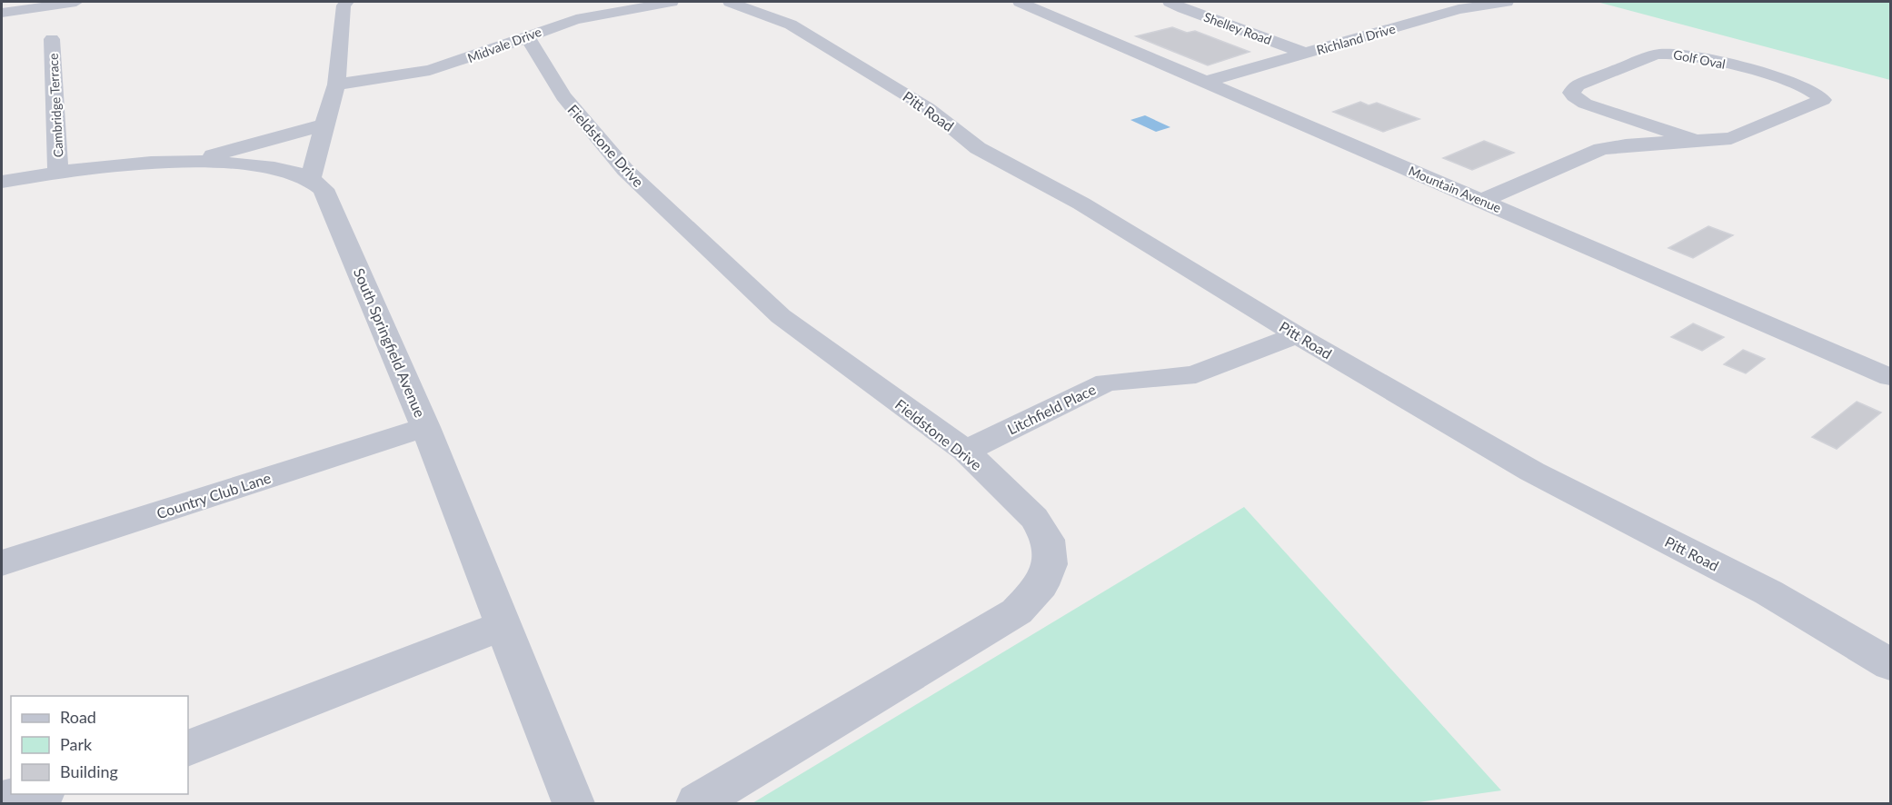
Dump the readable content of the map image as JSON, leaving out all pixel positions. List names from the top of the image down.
{
  "streets": {
    "street": [
      "Shelley Road",
      "Richland Drive",
      "Midvale Drive",
      "Golf Oval",
      "Cambridge Terrace",
      "Pitt Road",
      "Fieldstone Drive",
      "Mountain Avenue",
      "South Springfield Avenue",
      "Litchfield Place",
      "Country Club Lane"
    ]
  },
  "crossings": [
    ["Shelley Road", "Richland Drive"],
    ["Richland Drive", "Mountain Avenue"],
    ["Midvale Drive", "Fieldstone Drive"],
    ["Golf Oval", "Mountain Avenue"],
    ["Pitt Road", "Litchfield Place"],
    ["Fieldstone Drive", "Litchfield Place"],
    ["South Springfield Avenue", "Country Club Lane"]
  ],
  "legend": ["Road", "Park", "Building"]
}
